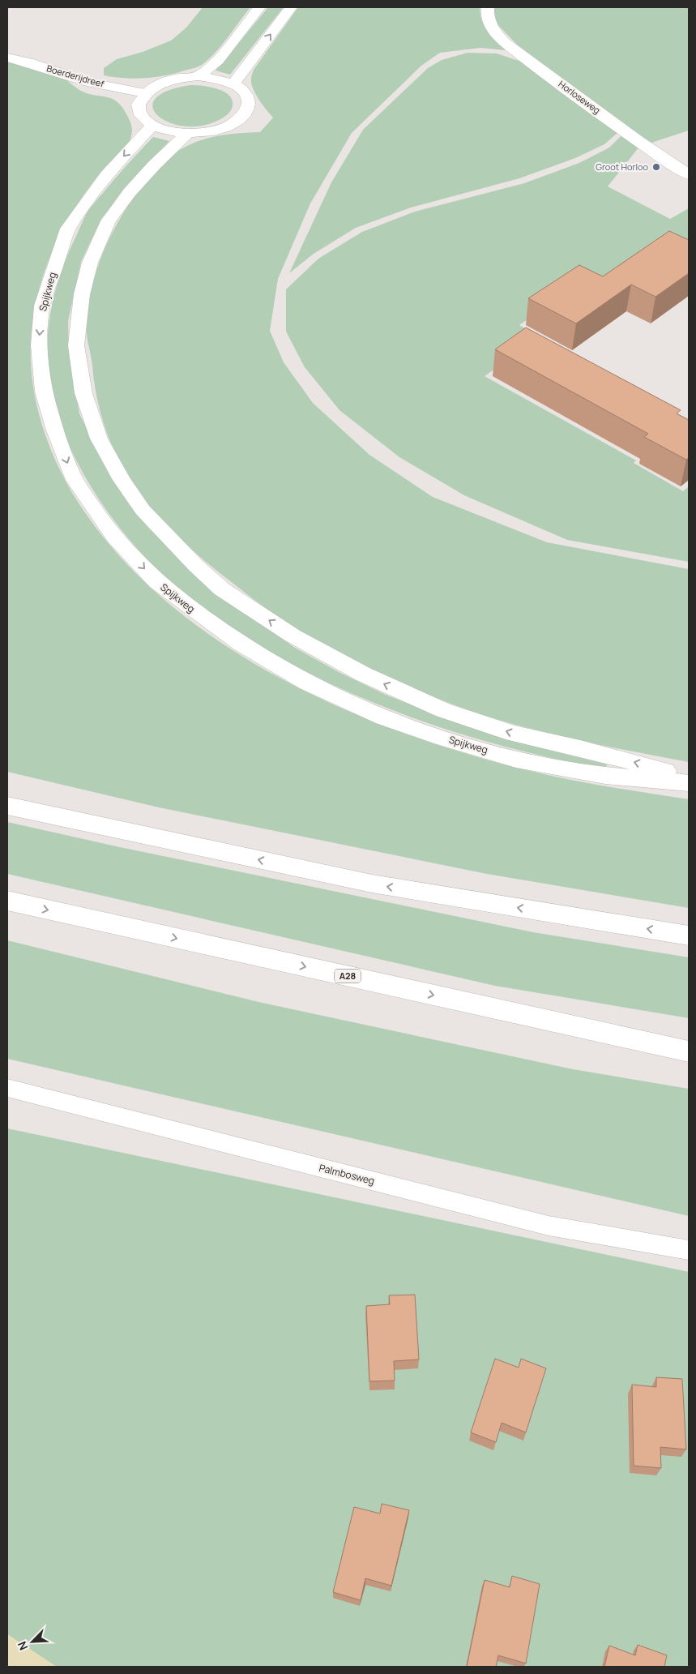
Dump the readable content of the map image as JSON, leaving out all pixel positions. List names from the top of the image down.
{
  "streets": {
    "main road": [
      "Boerderijdreef",
      "Horloseweg",
      "Spijkweg",
      "A28"
    ],
    "lane": ["Palmbosweg"]
  },
  "places": ["Groot Horloo"],
  "north": "bottom left"
}
